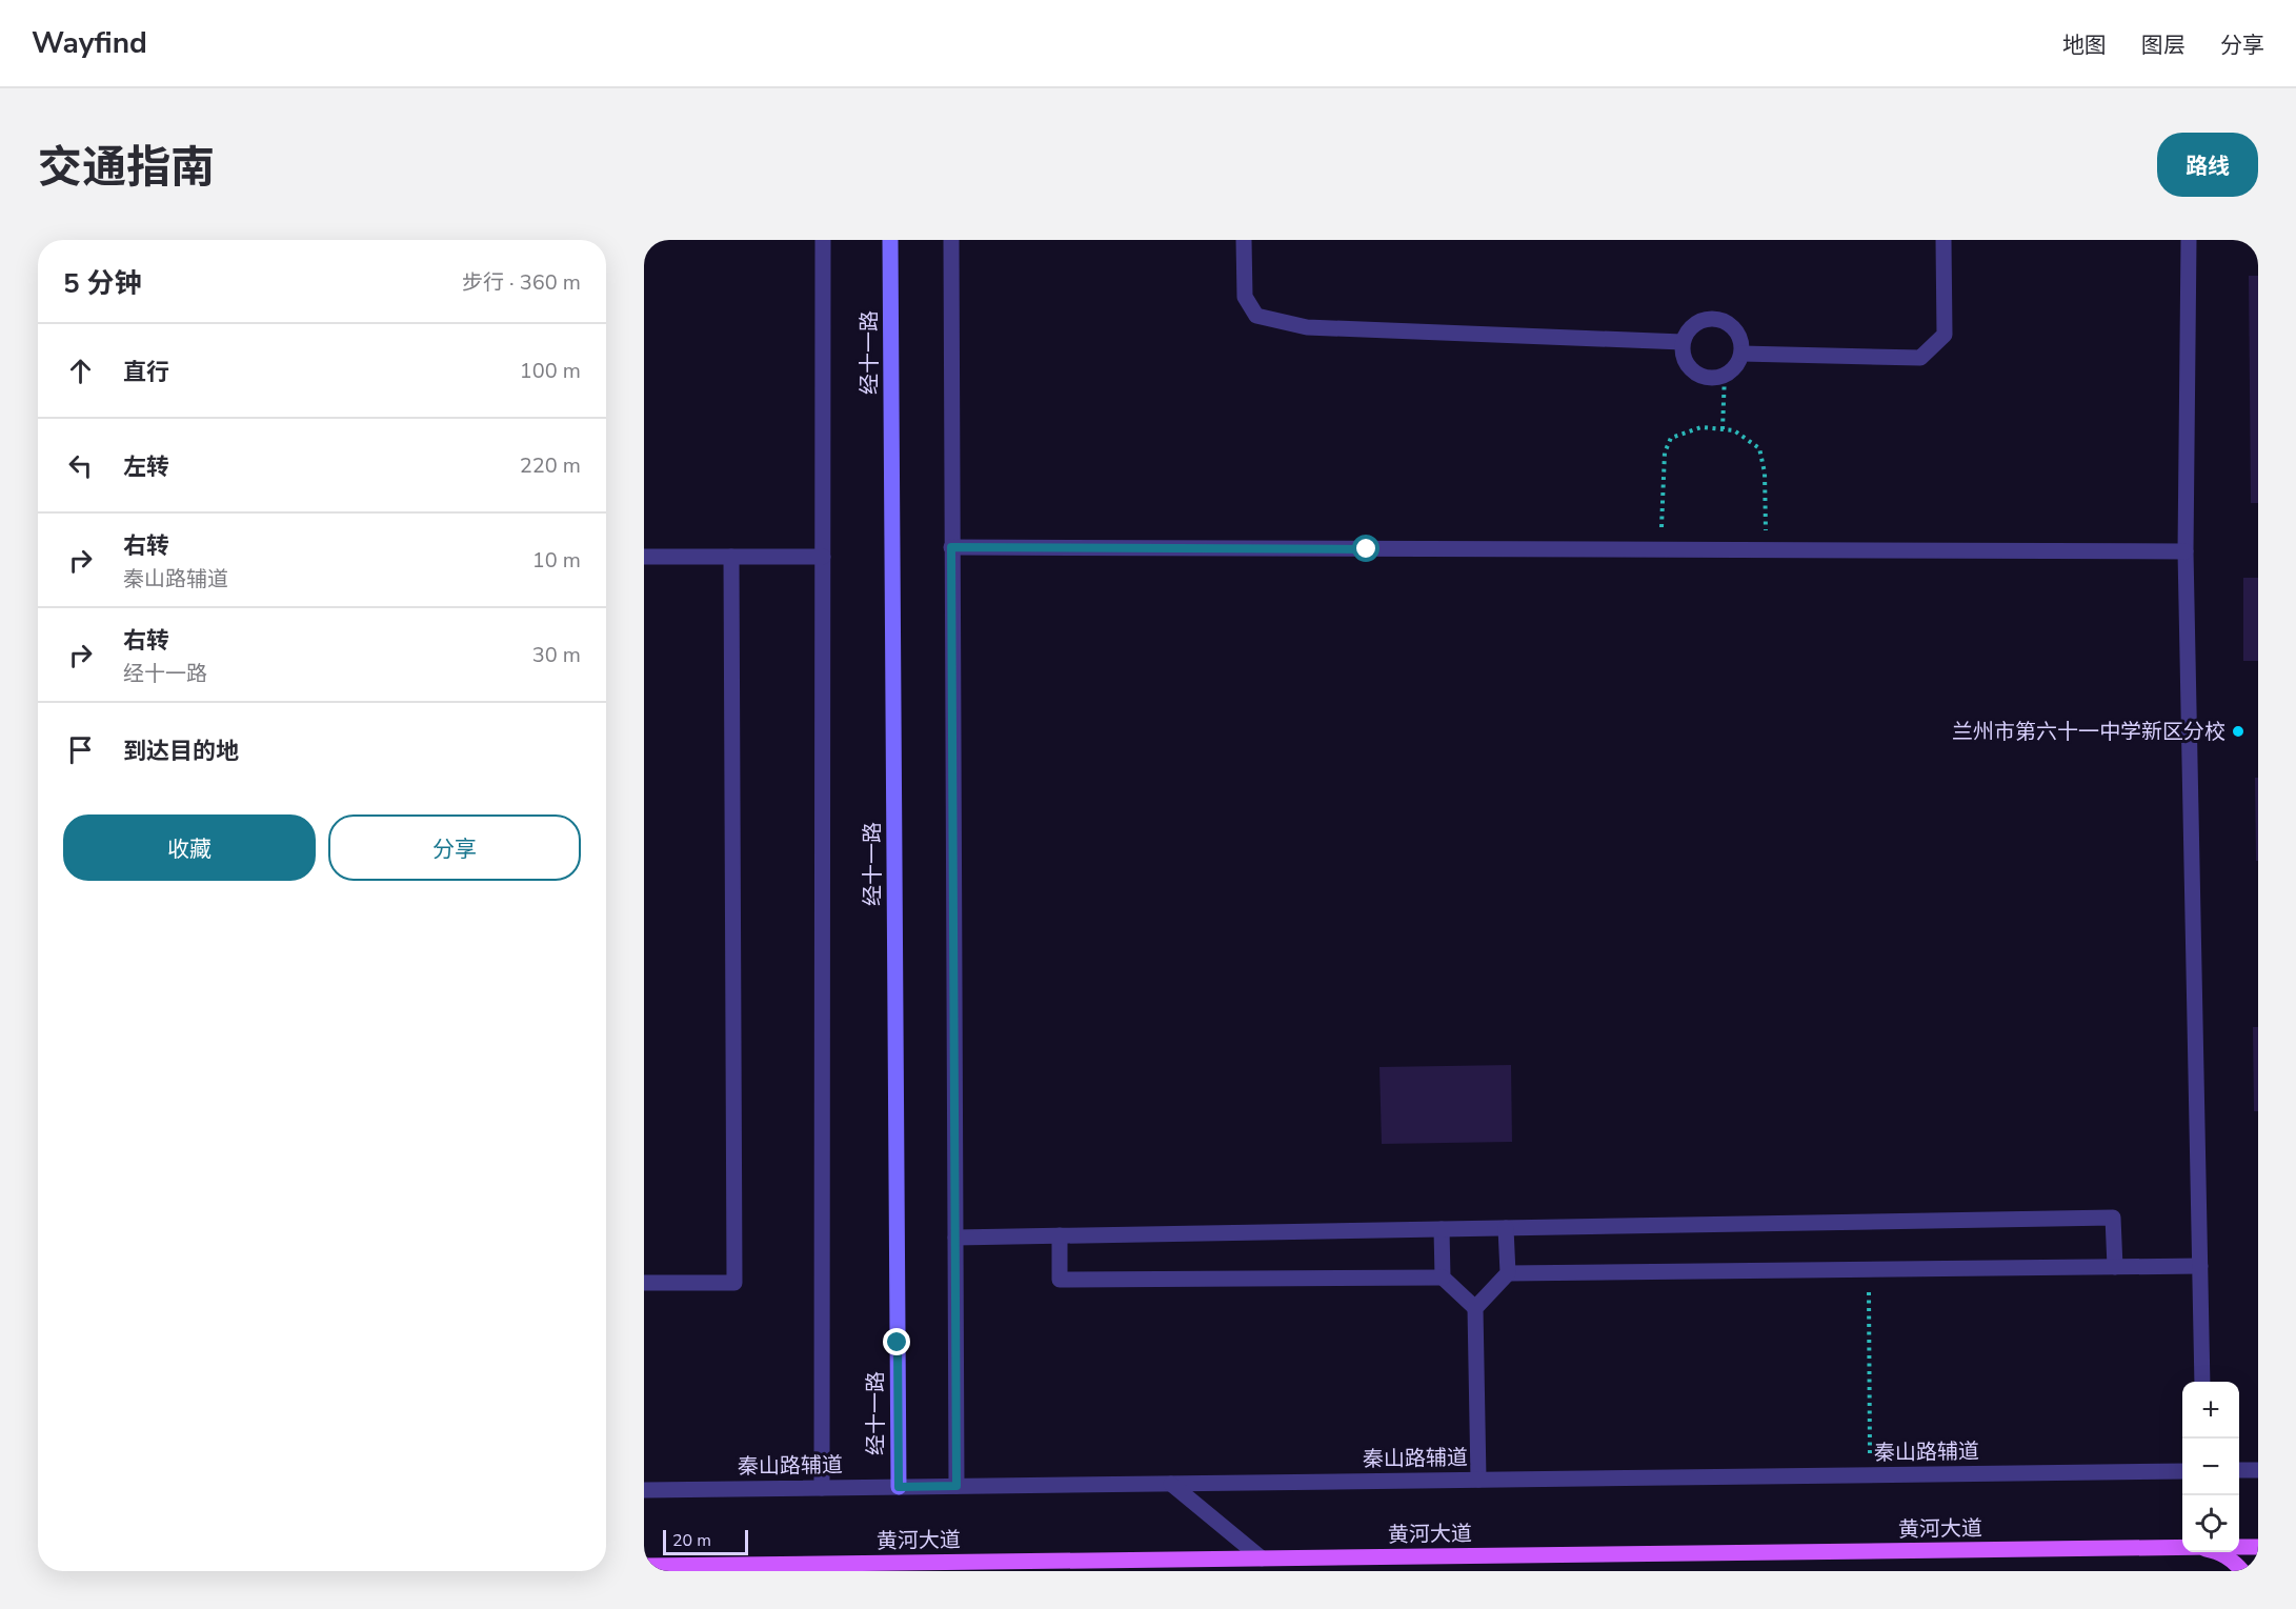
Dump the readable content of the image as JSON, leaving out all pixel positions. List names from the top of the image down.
{
  "streets": {
    "main road": ["黄河大道"],
    "street": ["经十一路", "秦山路辅道"]
  },
  "crossings": [
    ["经十一路", "秦山路辅道"]
  ],
  "places": ["兰州市第六十一中学新区分校"],
  "scale_bar": "20 m",
  "page": {
    "header": "Wayfind",
    "nav": ["地图", "图层", "分享"],
    "title": "交通指南",
    "buttons": [
      "路线",
      ["收藏", "分享"]
    ],
    "heading": ["5 分钟", "步行 · 360 m"],
    "list": [
      ["直行", "100 m"],
      ["左转", "220 m"],
      ["右转", "秦山路辅道", "10 m"],
      ["右转", "经十一路", "30 m"],
      "到达目的地"
    ],
    "map_buttons": ["+", "−"],
    "scale": "20 m"
  }
}
